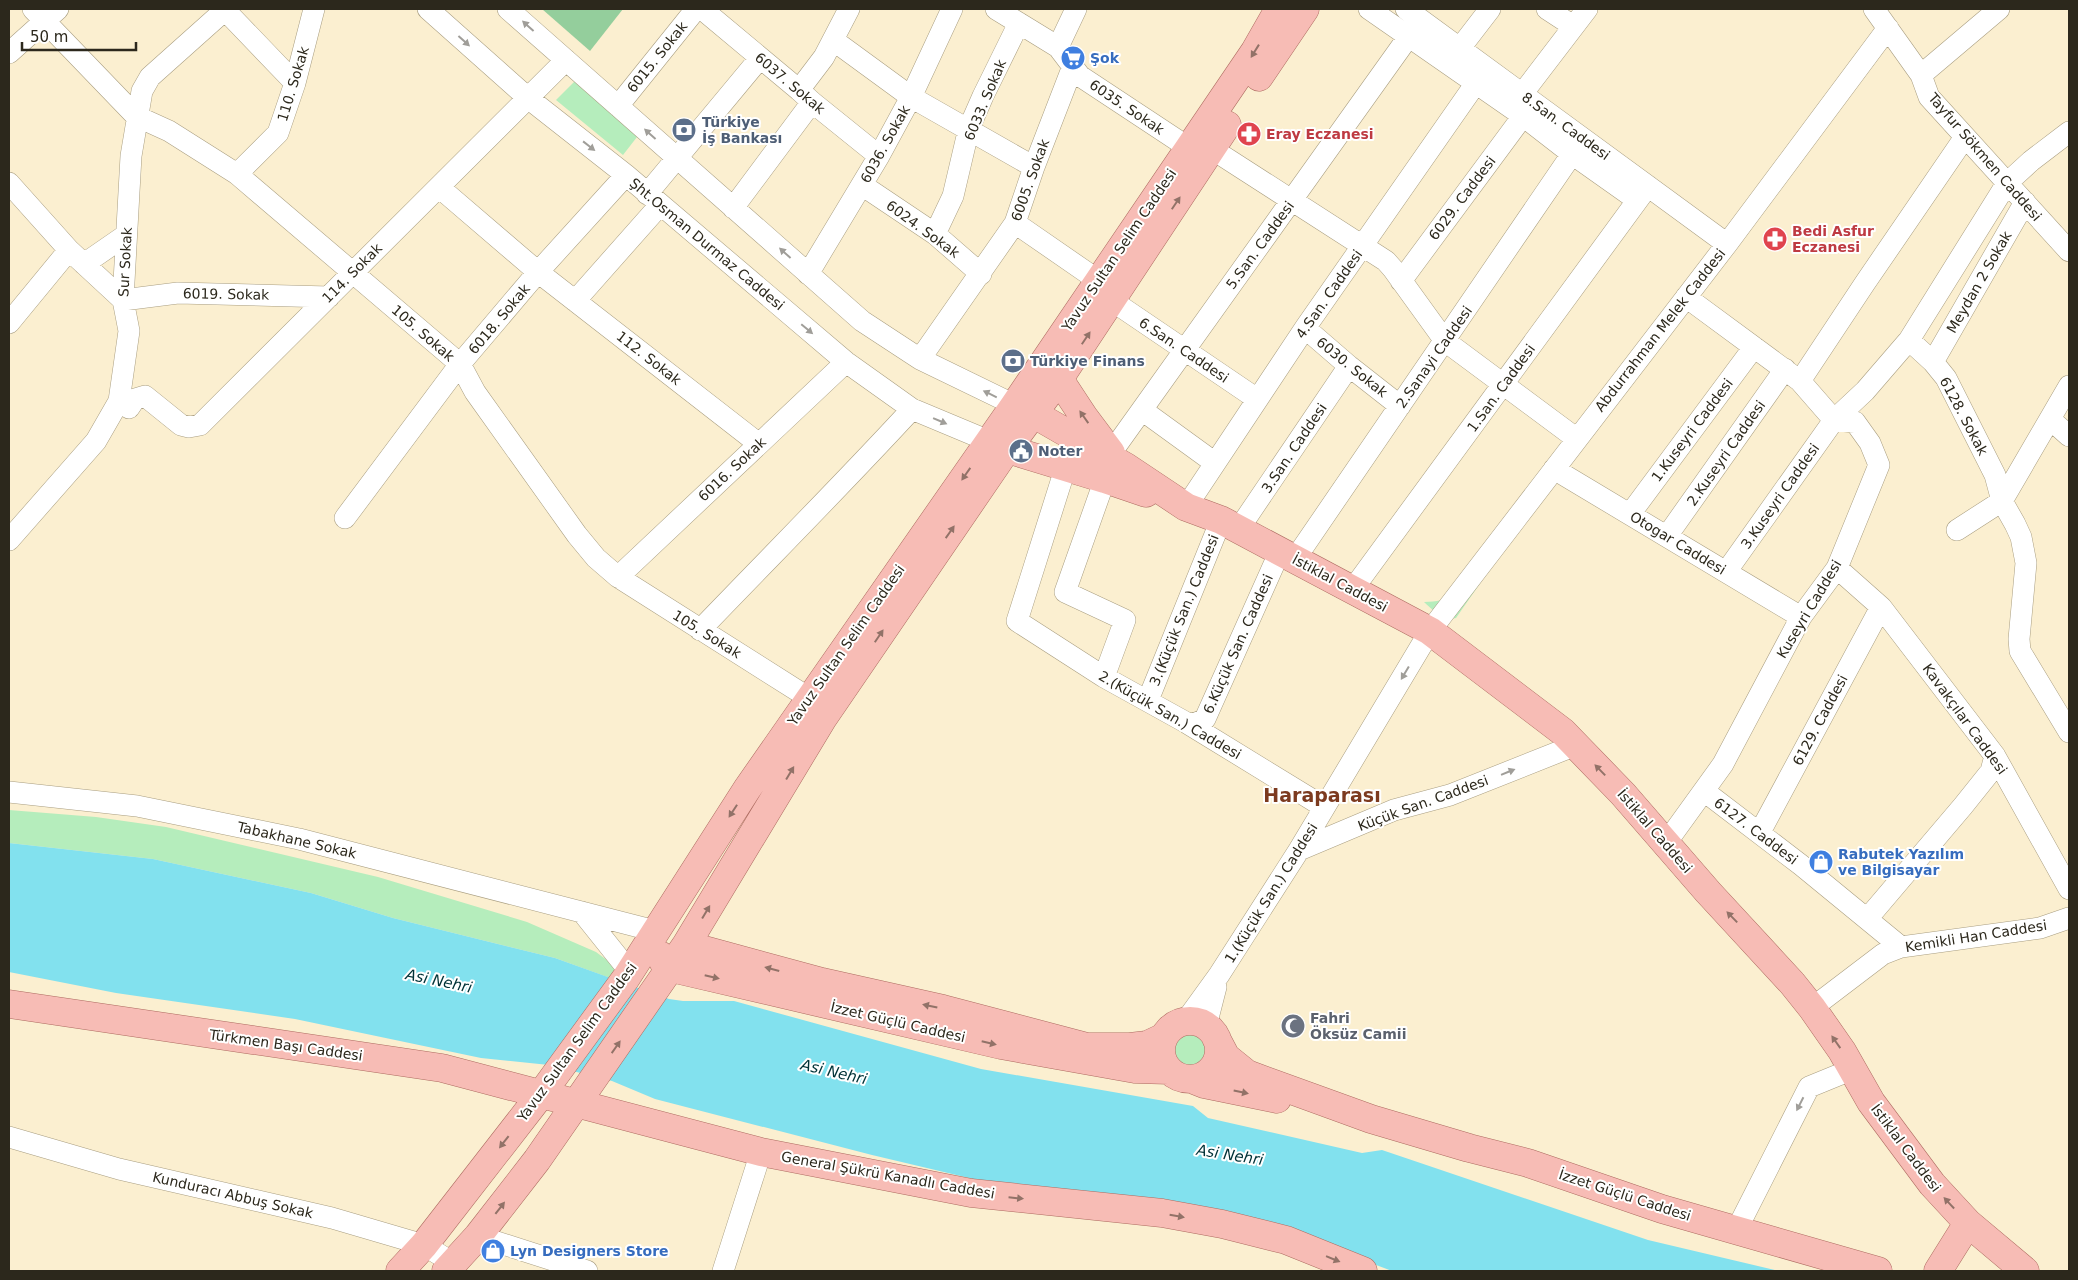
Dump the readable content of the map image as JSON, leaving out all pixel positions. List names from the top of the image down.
{
  "streets": {
    "main road": [
      "Yavuz Sultan Selim Caddesi",
      "İstiklal Caddesi",
      "İzzet Güçlü Caddesi",
      "Türkmen Başı Caddesi",
      "General Şükrü Kanadlı Caddesi"
    ],
    "street": [
      "6015. Sokak",
      "6037. Sokak",
      "110. Sokak",
      "6033. Sokak",
      "6035. Sokak",
      "8.San. Caddesi",
      "6036. Sokak",
      "Tayfur Sökmen Caddesi",
      "6005. Sokak",
      "6029. Caddesi",
      "6024. Sokak",
      "Şht.Osman Durmaz Caddesi",
      "5.San. Caddesi",
      "Sur Sokak",
      "114. Sokak",
      "Meydan 2 Sokak",
      "6019. Sokak",
      "4.San. Caddesi",
      "6018. Sokak",
      "Abdurrahman Melek Caddesi",
      "105. Sokak",
      "6.San. Caddesi",
      "2.Sanayi Caddesi",
      "112. Sokak",
      "6030. Sokak",
      "1.San. Caddesi",
      "6128. Sokak",
      "1.Kuseyri Caddesi",
      "3.San. Caddesi",
      "2.Kuseyri Caddesi",
      "6016. Sokak",
      "3.Kuseyri Caddesi",
      "Otogar Caddesi",
      "Kuseyri Caddesi",
      "3.(Küçük San.) Caddesi",
      "6.Küçük San. Caddesi",
      "2.(Küçük San.) Caddesi",
      "Kavakçılar Caddesi",
      "6129. Caddesi",
      "Küçük San. Caddesi",
      "6127. Caddesi",
      "Tabakhane Sokak",
      "1.(Küçük San.) Caddesi",
      "Kemikli Han Caddesi",
      "Kunduracı Abbuş Sokak"
    ]
  },
  "crossings": [
    ["6037. Sokak", "6036. Sokak"],
    ["110. Sokak", "105. Sokak"],
    ["6033. Sokak", "6035. Sokak"],
    ["6033. Sokak", "6024. Sokak"],
    ["6035. Sokak", "6005. Sokak"],
    ["6035. Sokak", "6029. Caddesi"],
    ["6035. Sokak", "5.San. Caddesi"],
    ["6035. Sokak", "Yavuz Sultan Selim Caddesi"],
    ["6035. Sokak", "4.San. Caddesi"],
    ["6035. Sokak", "Abdurrahman Melek Caddesi"],
    ["6035. Sokak", "2.Sanayi Caddesi"],
    ["6035. Sokak", "1.San. Caddesi"],
    ["8.San. Caddesi", "6029. Caddesi"],
    ["8.San. Caddesi", "5.San. Caddesi"],
    ["8.San. Caddesi", "4.San. Caddesi"],
    ["8.San. Caddesi", "Abdurrahman Melek Caddesi"],
    ["8.San. Caddesi", "2.Sanayi Caddesi"],
    ["8.San. Caddesi", "1.San. Caddesi"],
    ["6036. Sokak", "6024. Sokak"],
    ["Tayfur Sökmen Caddesi", "Meydan 2 Sokak"],
    ["Tayfur Sökmen Caddesi", "Abdurrahman Melek Caddesi"],
    ["Tayfur Sökmen Caddesi", "2.Kuseyri Caddesi"],
    ["Tayfur Sökmen Caddesi", "3.Kuseyri Caddesi"],
    ["6005. Sokak", "6024. Sokak"],
    ["6005. Sokak", "6.San. Caddesi"],
    ["Şht.Osman Durmaz Caddesi", "Yavuz Sultan Selim Caddesi"],
    ["Şht.Osman Durmaz Caddesi", "114. Sokak"],
    ["Şht.Osman Durmaz Caddesi", "6018. Sokak"],
    ["Şht.Osman Durmaz Caddesi", "6016. Sokak"],
    ["Şht.Osman Durmaz Caddesi", "İstiklal Caddesi"],
    ["5.San. Caddesi", "6.San. Caddesi"],
    ["5.San. Caddesi", "İstiklal Caddesi"],
    ["5.San. Caddesi", "2.(Küçük San.) Caddesi"],
    ["Yavuz Sultan Selim Caddesi", "105. Sokak"],
    ["Yavuz Sultan Selim Caddesi", "6.San. Caddesi"],
    ["Yavuz Sultan Selim Caddesi", "İstiklal Caddesi"],
    ["Yavuz Sultan Selim Caddesi", "Tabakhane Sokak"],
    ["Yavuz Sultan Selim Caddesi", "İzzet Güçlü Caddesi"],
    ["Yavuz Sultan Selim Caddesi", "Türkmen Başı Caddesi"],
    ["Yavuz Sultan Selim Caddesi", "General Şükrü Kanadlı Caddesi"],
    ["Yavuz Sultan Selim Caddesi", "Kunduracı Abbuş Sokak"],
    ["Sur Sokak", "6019. Sokak"],
    ["Sur Sokak", "105. Sokak"],
    ["114. Sokak", "6019. Sokak"],
    ["114. Sokak", "105. Sokak"],
    ["114. Sokak", "112. Sokak"],
    ["Meydan 2 Sokak", "6128. Sokak"],
    ["4.San. Caddesi", "6.San. Caddesi"],
    ["4.San. Caddesi", "6030. Sokak"],
    ["4.San. Caddesi", "İstiklal Caddesi"],
    ["6018. Sokak", "105. Sokak"],
    ["6018. Sokak", "112. Sokak"],
    ["Abdurrahman Melek Caddesi", "Otogar Caddesi"],
    ["Abdurrahman Melek Caddesi", "İstiklal Caddesi"],
    ["Abdurrahman Melek Caddesi", "1.(Küçük San.) Caddesi"],
    ["105. Sokak", "6016. Sokak"],
    ["2.Sanayi Caddesi", "6030. Sokak"],
    ["2.Sanayi Caddesi", "İstiklal Caddesi"],
    ["2.Sanayi Caddesi", "6.Küçük San. Caddesi"],
    ["112. Sokak", "6016. Sokak"],
    ["6030. Sokak", "3.San. Caddesi"],
    ["1.San. Caddesi", "İstiklal Caddesi"],
    ["6128. Sokak", "3.Kuseyri Caddesi"],
    ["1.Kuseyri Caddesi", "Otogar Caddesi"],
    ["3.San. Caddesi", "İstiklal Caddesi"],
    ["3.San. Caddesi", "3.(Küçük San.) Caddesi"],
    ["2.Kuseyri Caddesi", "Otogar Caddesi"],
    ["3.Kuseyri Caddesi", "Otogar Caddesi"],
    ["3.Kuseyri Caddesi", "Kuseyri Caddesi"],
    ["Otogar Caddesi", "Kuseyri Caddesi"],
    ["İstiklal Caddesi", "Kuseyri Caddesi"],
    ["İstiklal Caddesi", "3.(Küçük San.) Caddesi"],
    ["İstiklal Caddesi", "6.Küçük San. Caddesi"],
    ["İstiklal Caddesi", "2.(Küçük San.) Caddesi"],
    ["İstiklal Caddesi", "Küçük San. Caddesi"],
    ["İstiklal Caddesi", "1.(Küçük San.) Caddesi"],
    ["İstiklal Caddesi", "Kemikli Han Caddesi"],
    ["Kuseyri Caddesi", "Kavakçılar Caddesi"],
    ["Kuseyri Caddesi", "6127. Caddesi"],
    ["3.(Küçük San.) Caddesi", "2.(Küçük San.) Caddesi"],
    ["6.Küçük San. Caddesi", "2.(Küçük San.) Caddesi"],
    ["2.(Küçük San.) Caddesi", "1.(Küçük San.) Caddesi"],
    ["Kavakçılar Caddesi", "6129. Caddesi"],
    ["6129. Caddesi", "6127. Caddesi"],
    ["Küçük San. Caddesi", "1.(Küçük San.) Caddesi"],
    ["6127. Caddesi", "Kemikli Han Caddesi"],
    ["1.(Küçük San.) Caddesi", "İzzet Güçlü Caddesi"],
    ["Türkmen Başı Caddesi", "General Şükrü Kanadlı Caddesi"]
  ],
  "one_way": [
    "İstiklal Caddesi",
    "Küçük San. Caddesi",
    "1.(Küçük San.) Caddesi",
    "General Şükrü Kanadlı Caddesi"
  ],
  "districts": ["Haraparası"],
  "water": ["Asi Nehri"],
  "places": {
    "supermarket": ["Şok"],
    "bank": ["Türkiye İş Bankası", "Türkiye Finans"],
    "pharmacy": ["Eray Eczanesi", "Bedi Asfur Eczanesi"],
    "public building": ["Noter"],
    "shop": ["Rabutek Yazılım ve Bilgisayar", "Lyn Designers Store"],
    "mosque": ["Fahri Öksüz Camii"]
  },
  "scale_bar": "50 m"
}
